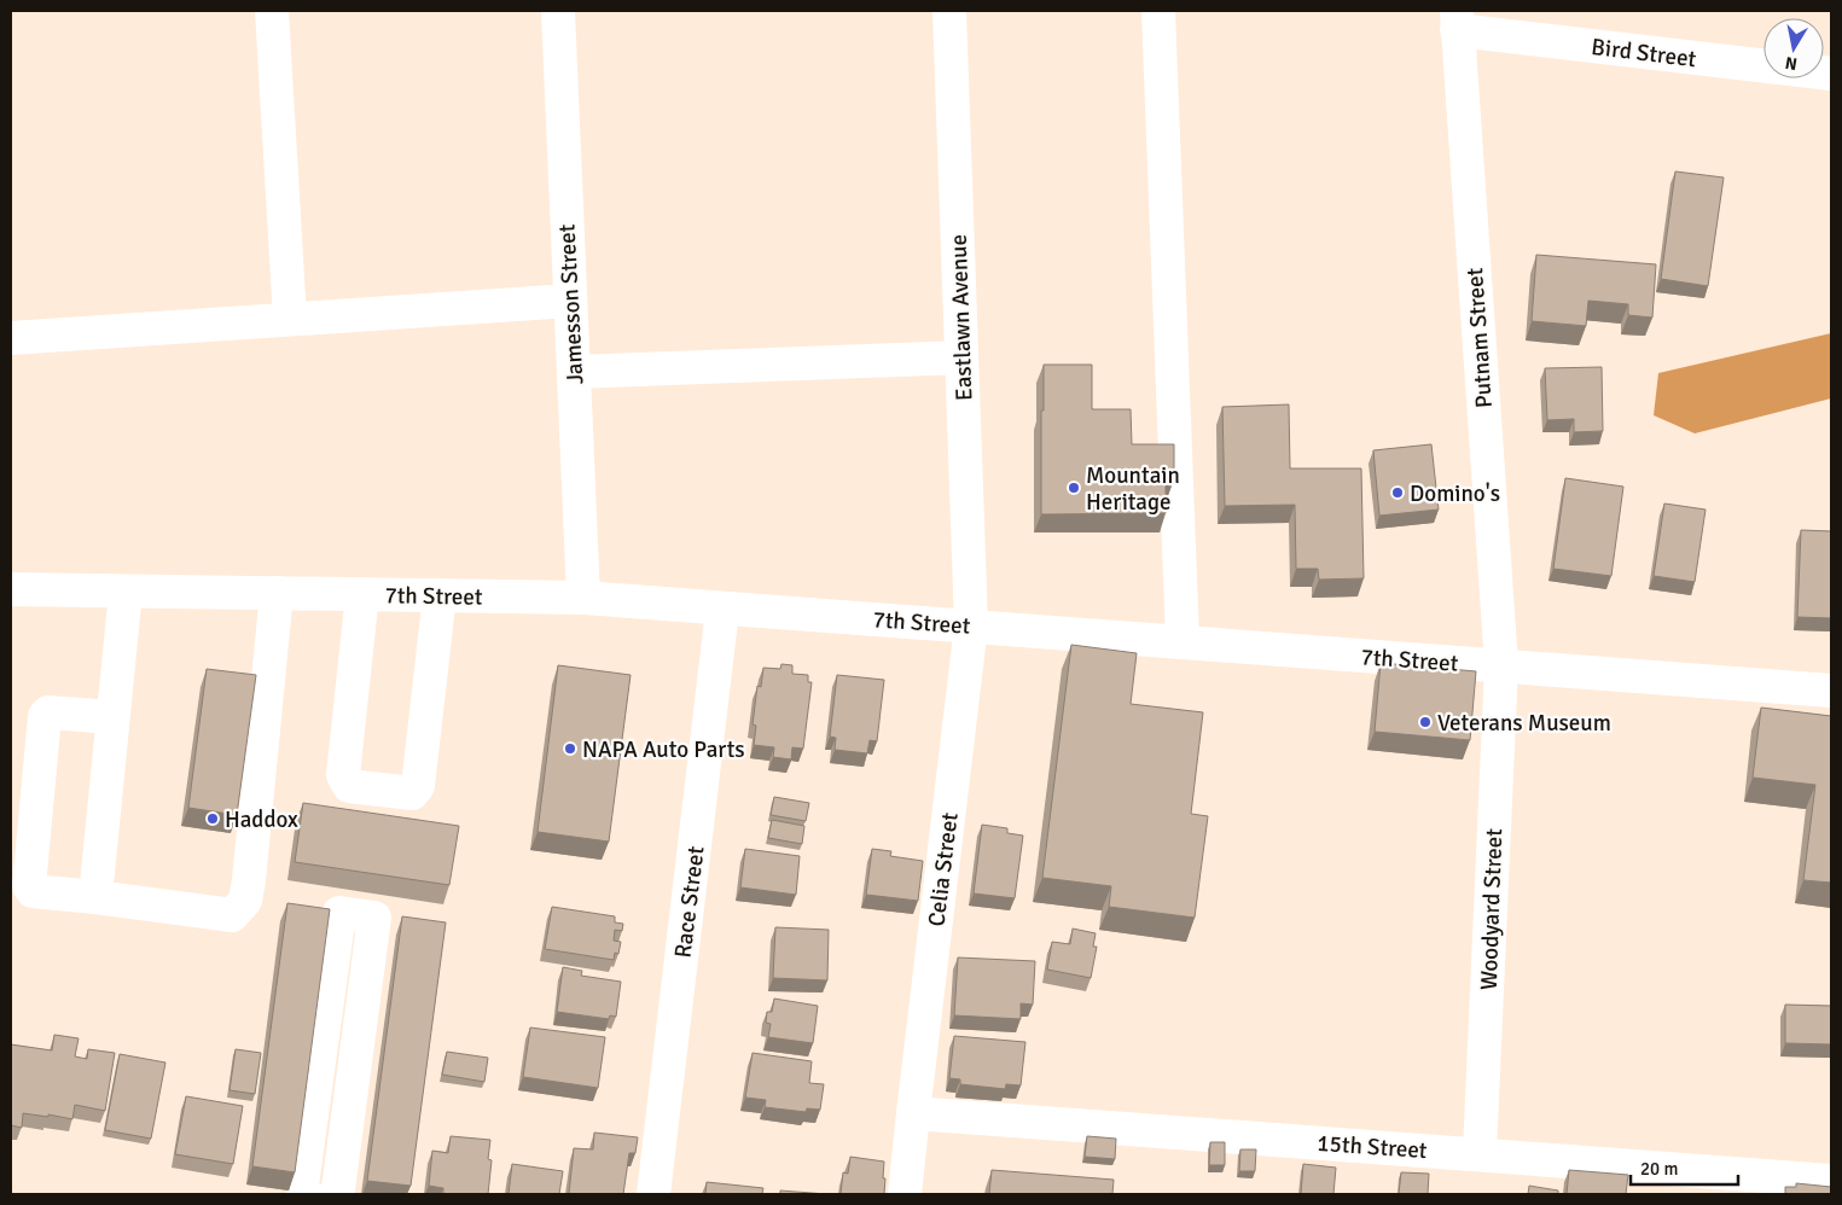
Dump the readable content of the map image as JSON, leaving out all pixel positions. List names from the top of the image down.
{
  "streets": {
    "street": [
      "Bird Street",
      "Jamesson Street",
      "Eastlawn Avenue",
      "Putnam Street",
      "7th Street",
      "Celia Street",
      "Race Street",
      "Woodyard Street",
      "15th Street"
    ]
  },
  "crossings": [
    ["Bird Street", "Putnam Street"],
    ["Jamesson Street", "7th Street"],
    ["Eastlawn Avenue", "7th Street"],
    ["Eastlawn Avenue", "Celia Street"],
    ["Putnam Street", "7th Street"],
    ["Putnam Street", "Woodyard Street"],
    ["7th Street", "Celia Street"],
    ["7th Street", "Race Street"],
    ["7th Street", "Woodyard Street"],
    ["Celia Street", "15th Street"],
    ["Woodyard Street", "15th Street"]
  ],
  "places": [
    "Mountain Heritage",
    "Domino's",
    "Veterans Museum",
    "NAPA Auto Parts",
    "Haddox"
  ],
  "scale_bar": "20 m",
  "north": "bottom"
}
